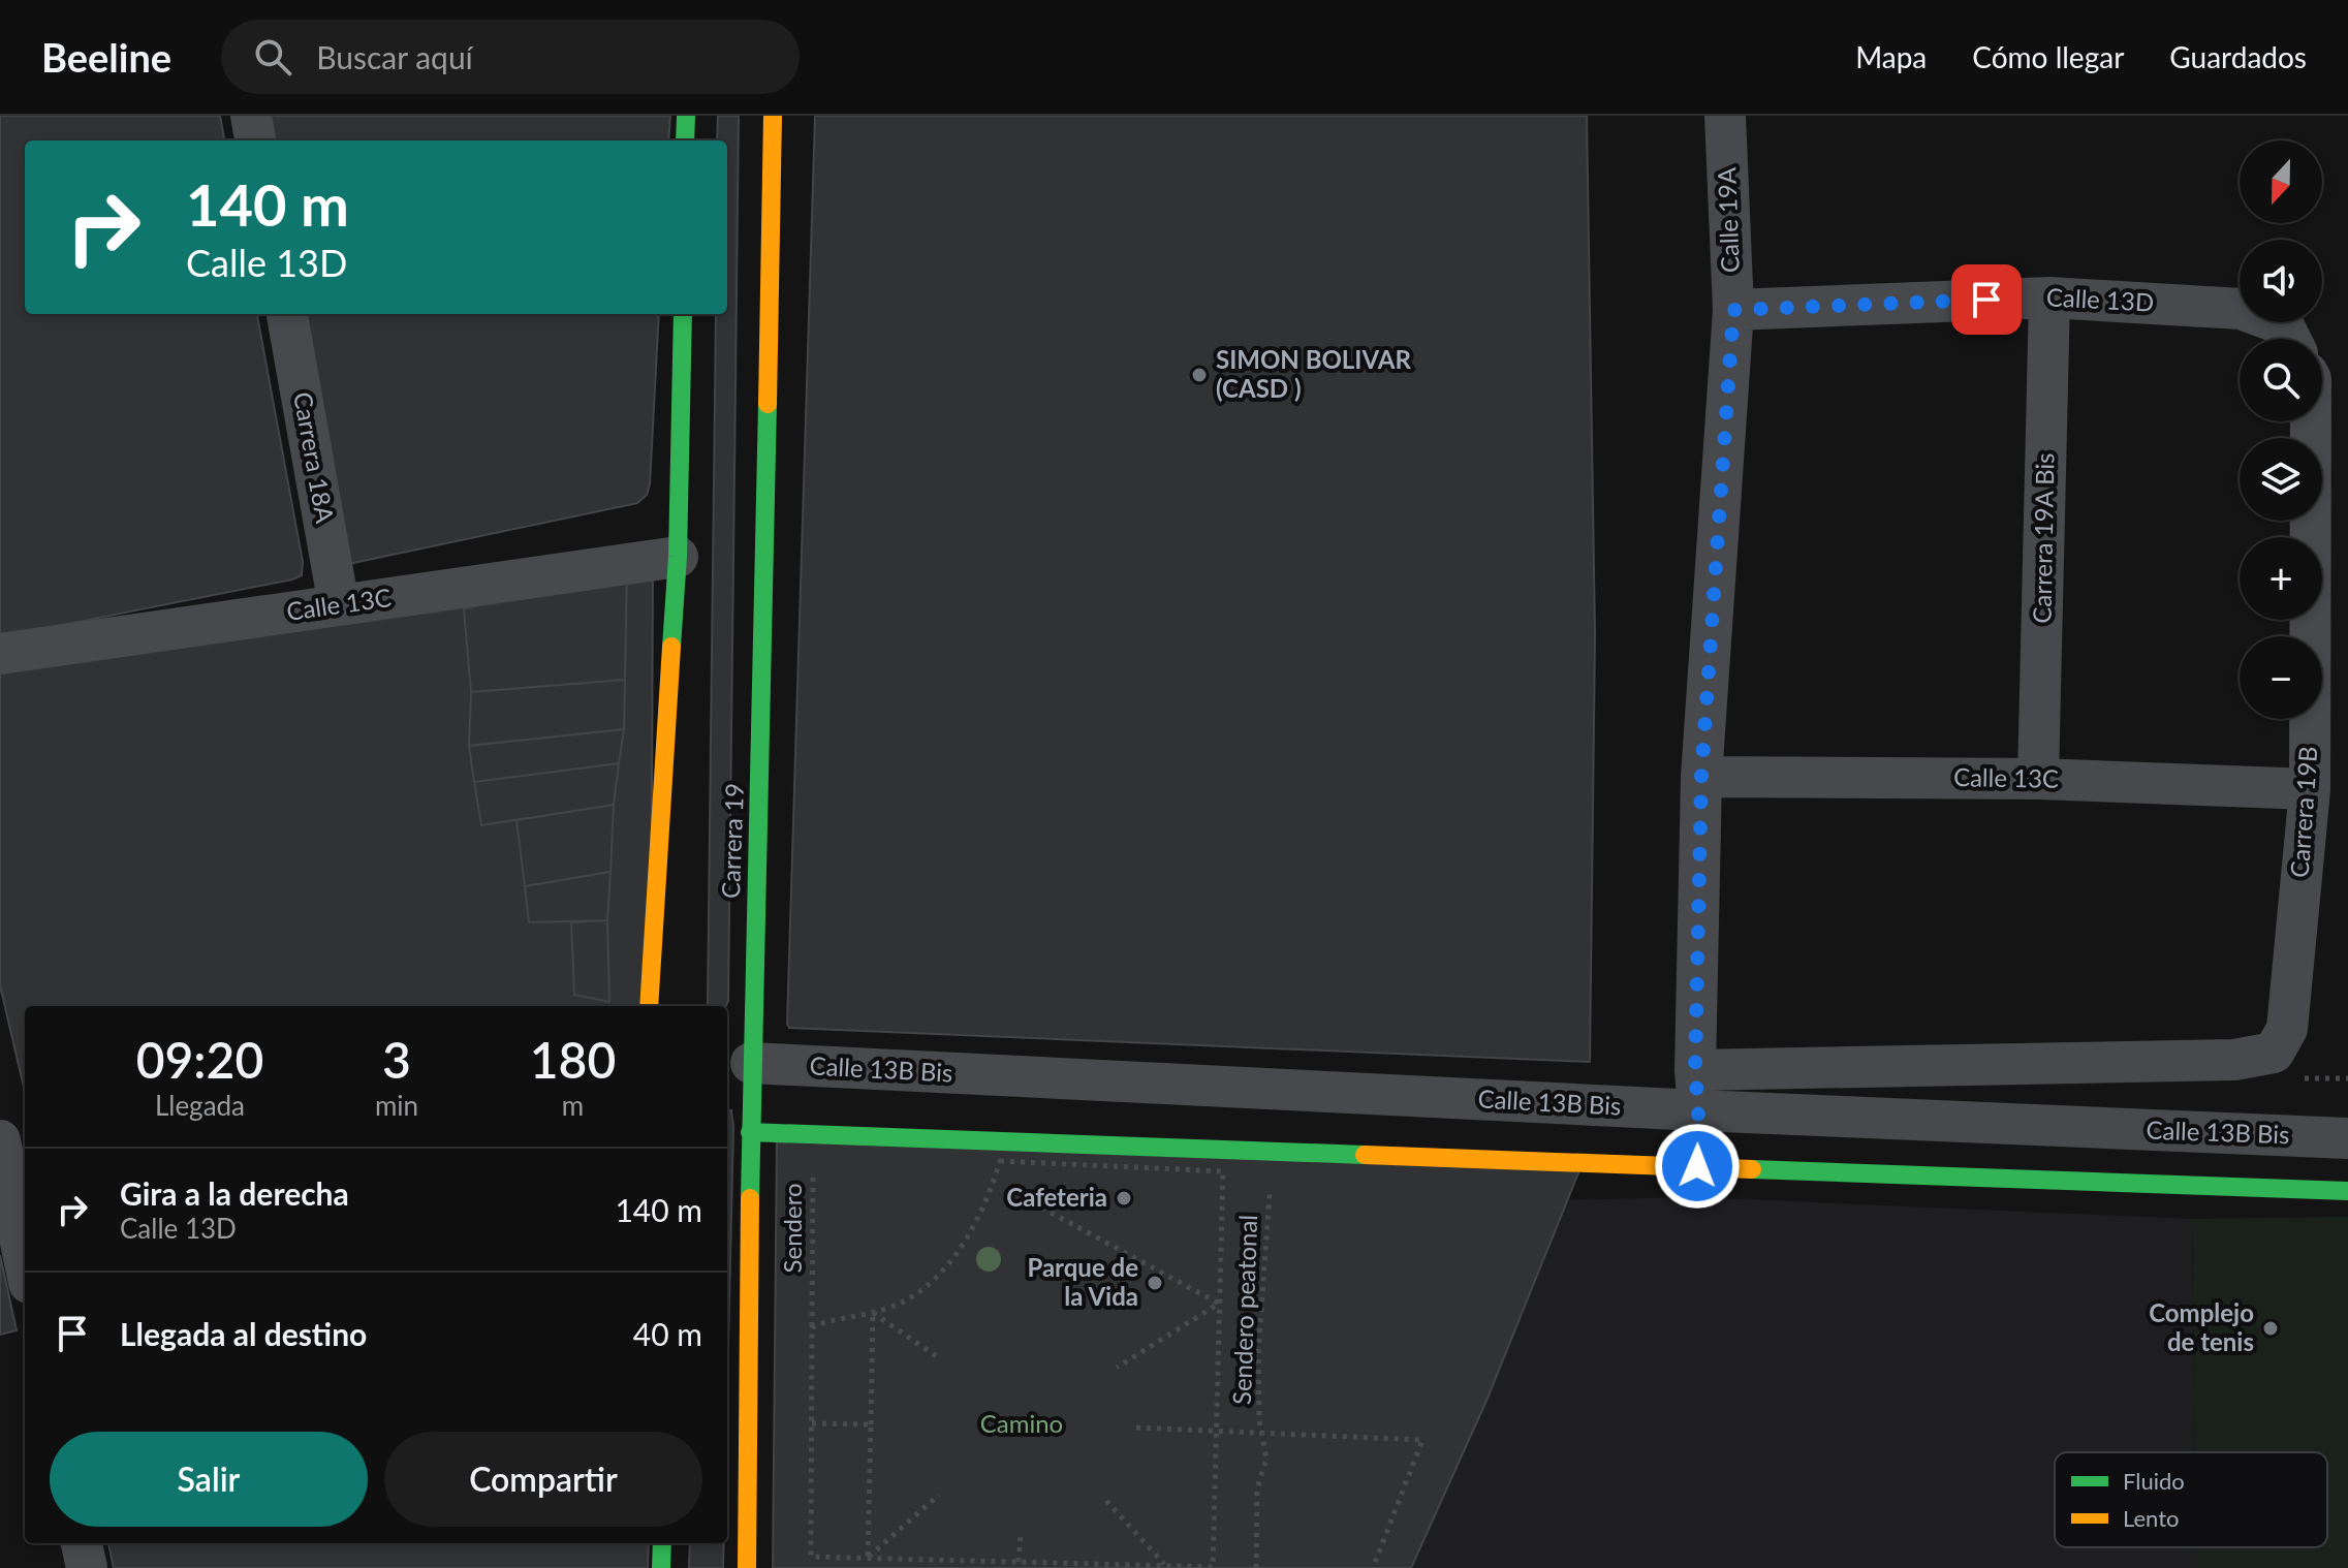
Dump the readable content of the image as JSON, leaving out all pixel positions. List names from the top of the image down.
{
  "streets": {
    "main road": ["Carrera 19"],
    "street": [
      "Calle 19A",
      "Calle 13D",
      "Carrera 18A",
      "Carrera 19A Bis",
      "Calle 13C",
      "Carrera 19B",
      "Calle 13B Bis"
    ],
    "path": ["Sendero", "Sendero peatonal"]
  },
  "crossings": [
    ["Calle 19A", "Calle 13D"],
    ["Calle 19A", "Calle 13C"],
    ["Calle 19A", "Carrera 19B"],
    ["Calle 19A", "Calle 13B Bis"],
    ["Calle 13D", "Carrera 19A Bis"],
    ["Carrera 18A", "Calle 13C"],
    ["Carrera 19A Bis", "Calle 13C"],
    ["Calle 13C", "Carrera 19B"],
    ["Carrera 19", "Calle 13B Bis"]
  ],
  "parks": ["Camino"],
  "places": [
    "SIMON BOLIVAR (CASD )",
    "Cafeteria",
    "Parque de la Vida",
    "Complejo de tenis"
  ],
  "legend": ["Fluido", "Lento"],
  "north": "bottom",
  "page": {
    "header": "Beeline",
    "search": "Buscar aquí",
    "nav": ["Mapa", "Cómo llegar", "Guardados"],
    "map_buttons": ["+", "−"],
    "turn": ["140 m", "Calle 13D"],
    "eta": [
      "09:20",
      "Llegada",
      "3",
      "min",
      "180",
      "m"
    ],
    "list": [
      {
        "name": "Gira a la derecha",
        "note": "Calle 13D",
        "value": "140 m"
      },
      {
        "name": "Llegada al destino",
        "value": "40 m"
      }
    ],
    "buttons": ["Salir", "Compartir"]
  }
}
